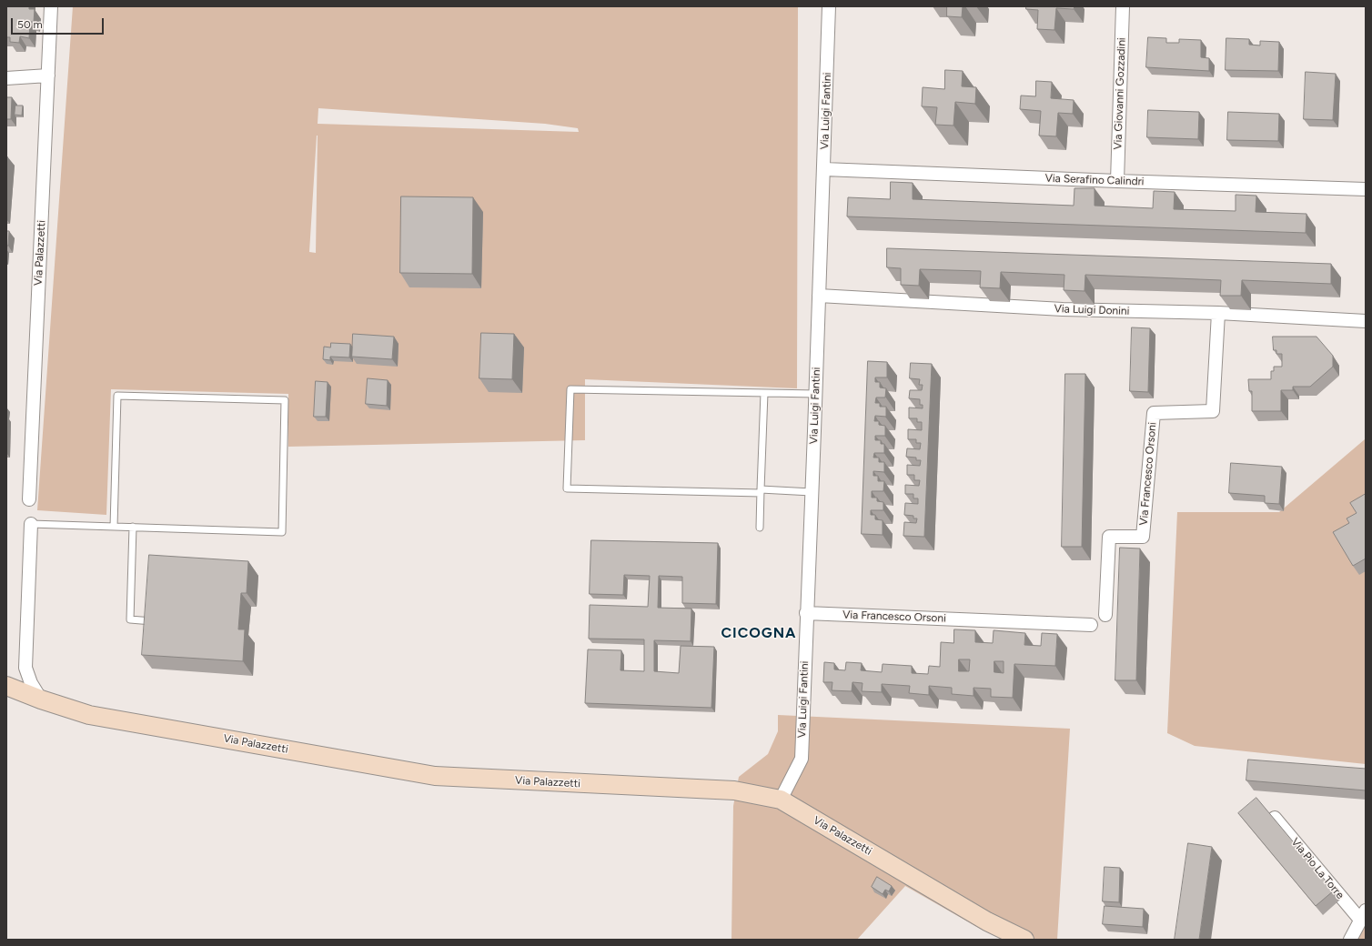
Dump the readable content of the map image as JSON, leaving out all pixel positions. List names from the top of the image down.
{
  "streets": {
    "main road": ["Via Palazzetti"],
    "street": [
      "Via Giovanni Gozzadini",
      "Via Luigi Fantini",
      "Via Serafino Calindri",
      "Via Luigi Donini",
      "Via Francesco Orsoni",
      "Via Pio La Torre"
    ]
  },
  "crossings": [
    ["Via Giovanni Gozzadini", "Via Serafino Calindri"],
    ["Via Luigi Fantini", "Via Serafino Calindri"],
    ["Via Luigi Fantini", "Via Palazzetti"],
    ["Via Luigi Fantini", "Via Luigi Donini"],
    ["Via Luigi Fantini", "Via Francesco Orsoni"],
    ["Via Luigi Donini", "Via Francesco Orsoni"]
  ],
  "districts": ["CICOGNA"],
  "scale_bar": "50 m"
}
